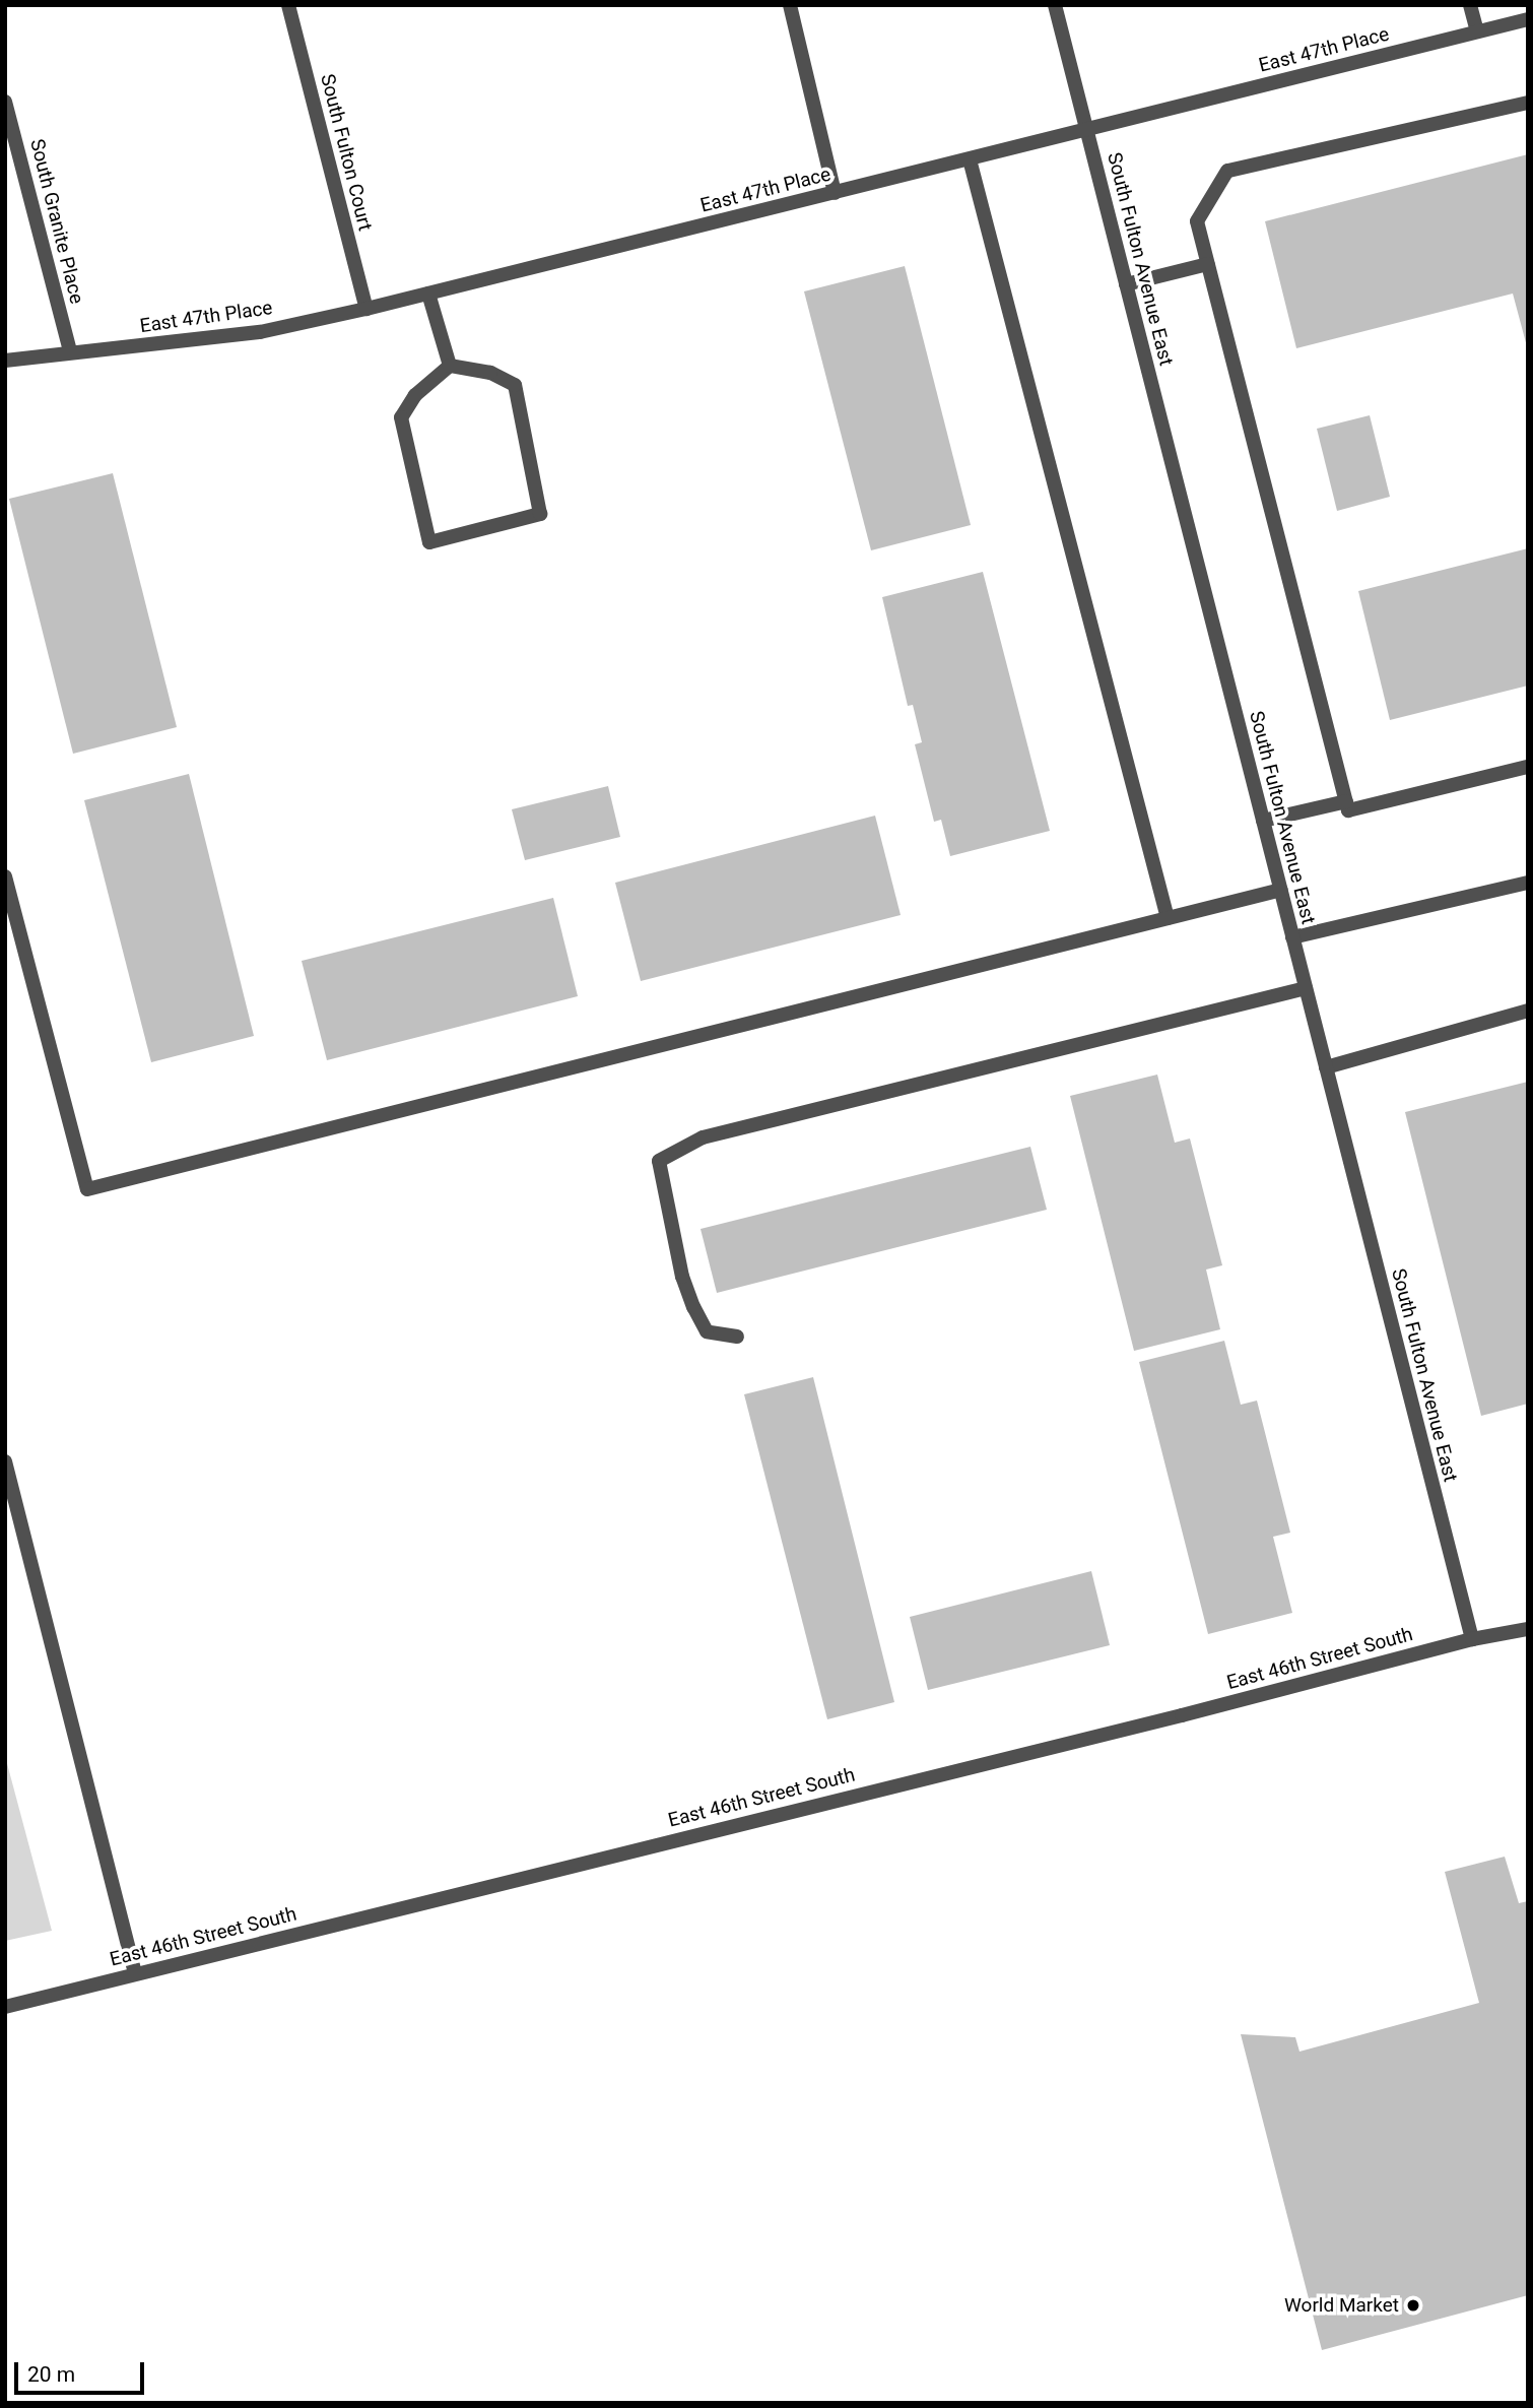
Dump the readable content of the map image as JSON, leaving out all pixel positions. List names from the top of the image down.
{
  "streets": {
    "street": [
      "East 47th Place",
      "South Fulton Court",
      "South Granite Place",
      "South Fulton Avenue East",
      "East 46th Street South"
    ]
  },
  "crossings": [
    ["East 47th Place", "South Fulton Court"],
    ["East 47th Place", "South Granite Place"],
    ["East 47th Place", "South Fulton Avenue East"],
    ["South Fulton Avenue East", "East 46th Street South"]
  ],
  "places": ["World Market"],
  "scale_bar": "20 m"
}
